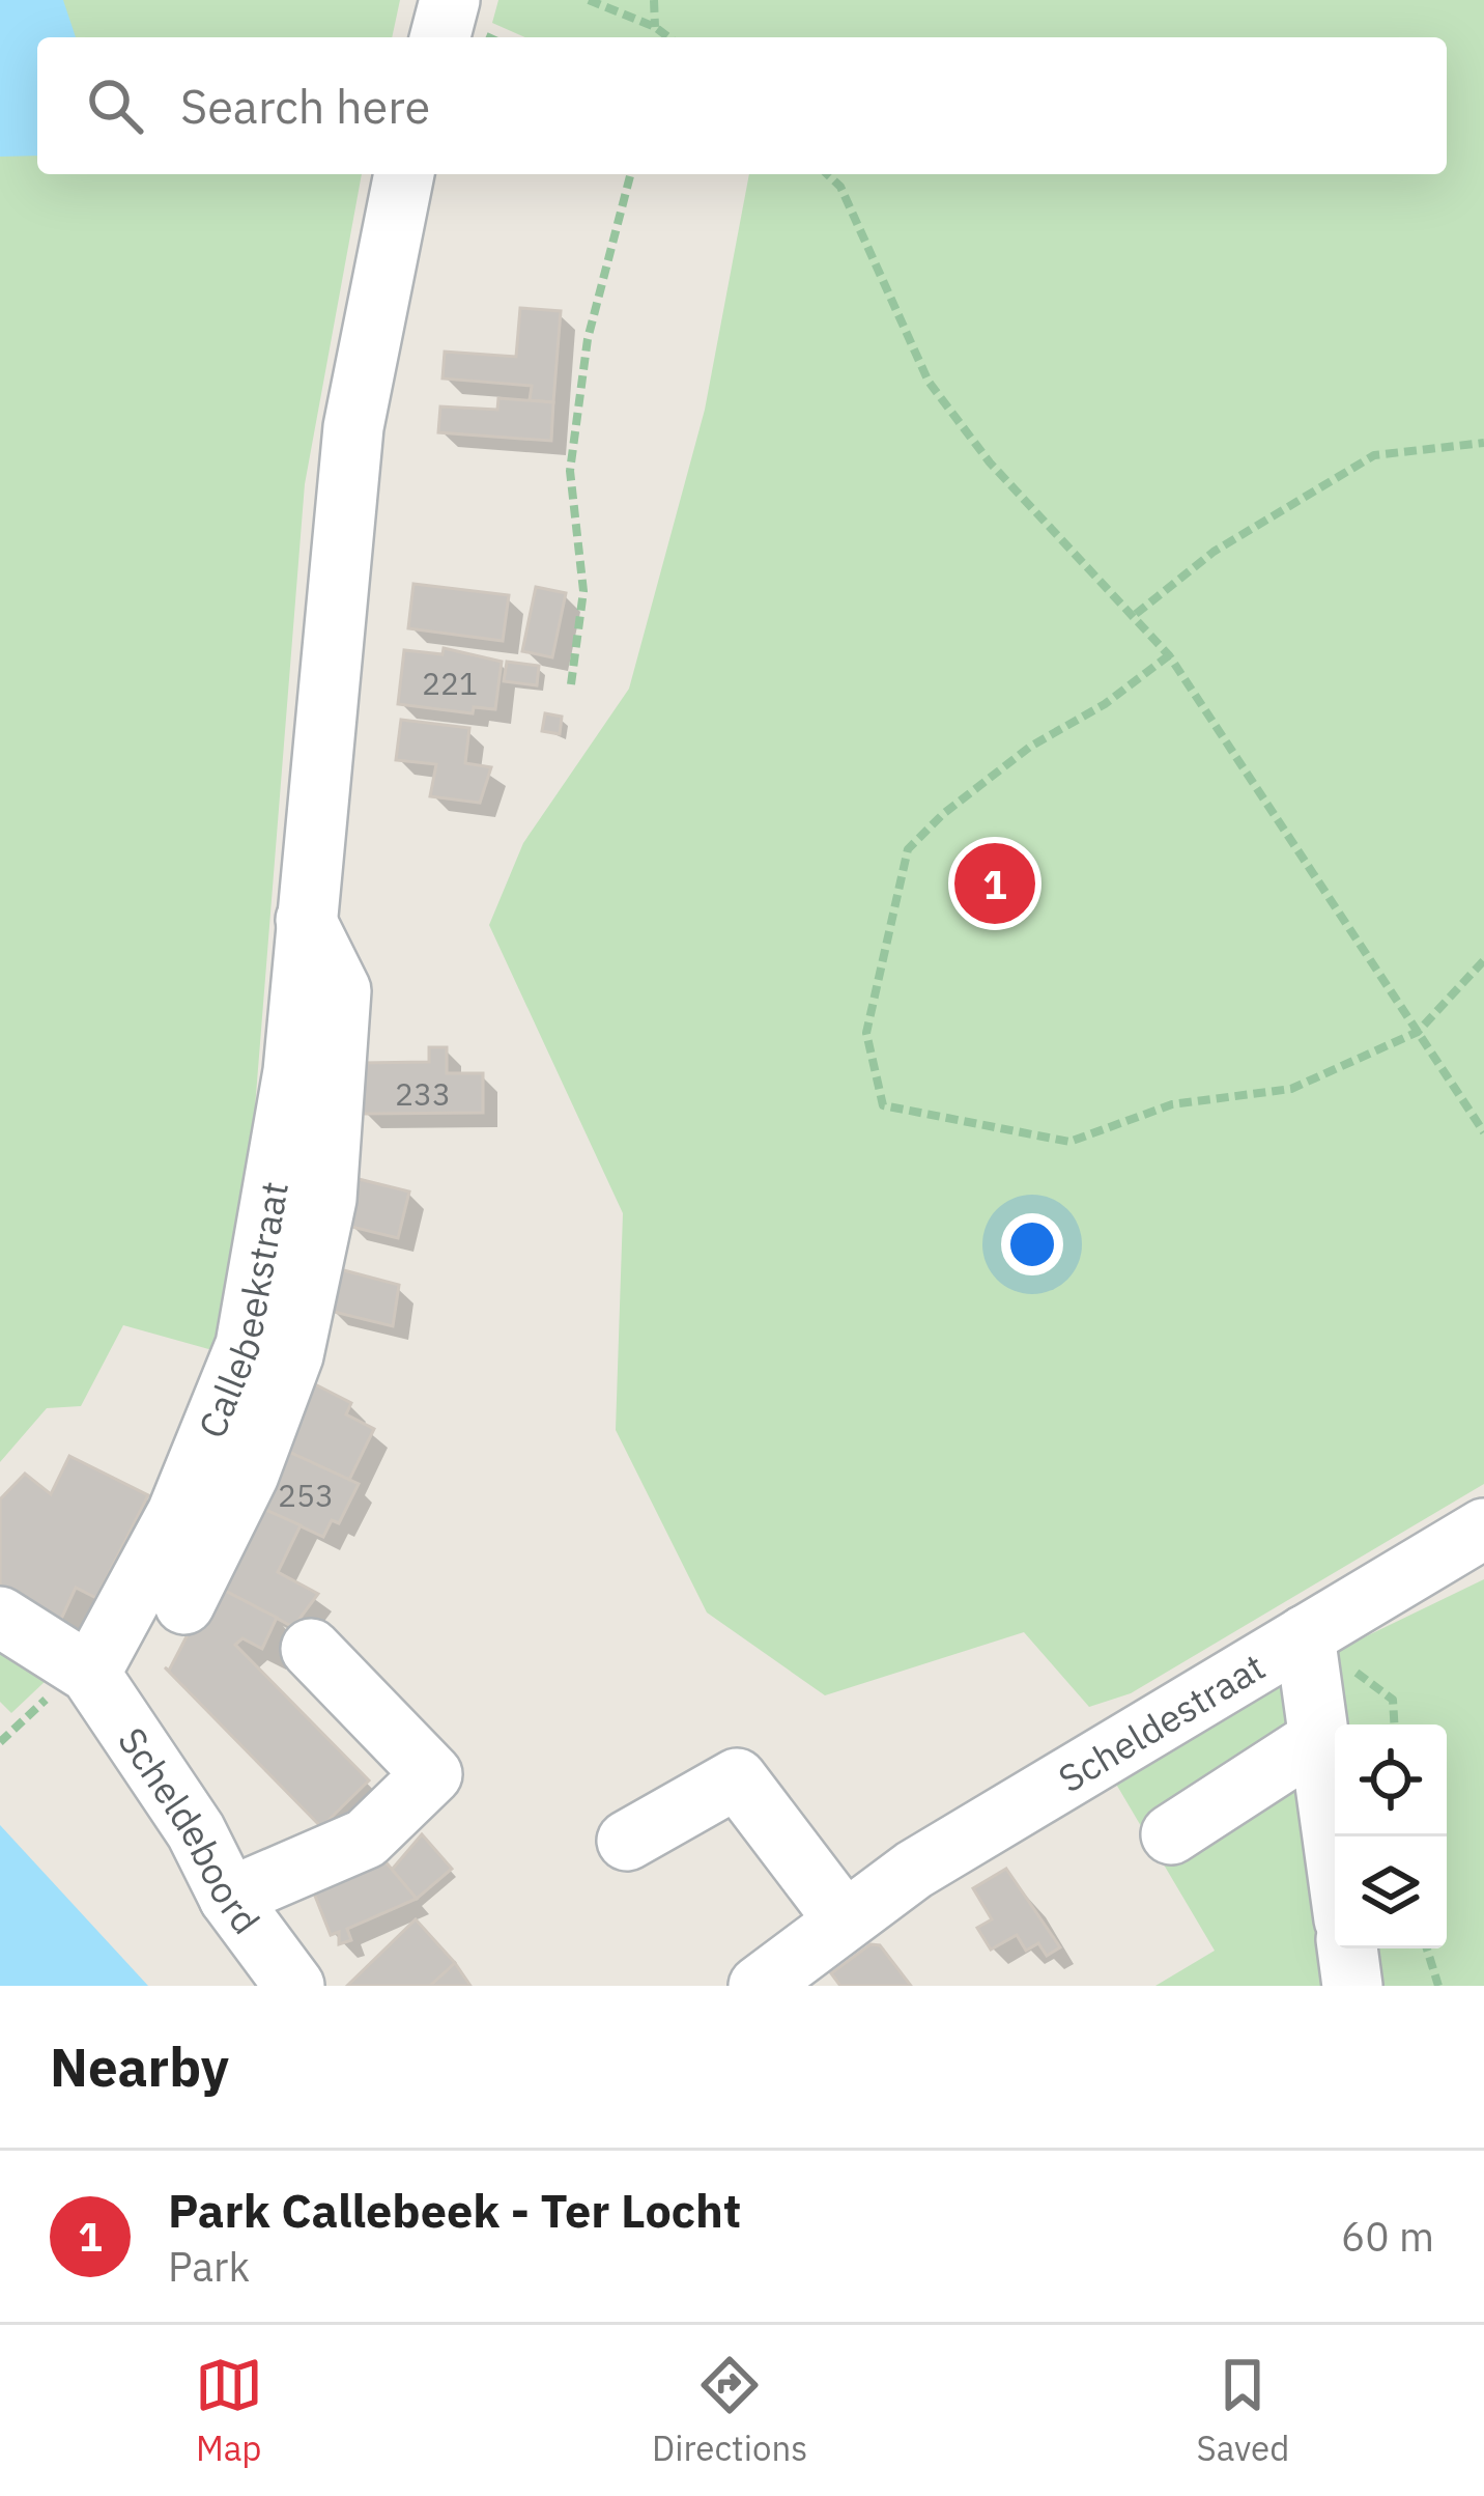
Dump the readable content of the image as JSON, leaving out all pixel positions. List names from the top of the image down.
{
  "streets": {
    "street": ["Callebeekstraat", "Scheldestraat", "Scheldeboord"]
  },
  "crossings": [
    ["Callebeekstraat", "Scheldeboord"]
  ],
  "house_numbers": ["221", "233", "253"],
  "page": {
    "search": "Search here",
    "pins": "1",
    "heading": "Nearby",
    "list": [
      {
        "mark": "1",
        "name": "Park Callebeek - Ter Locht",
        "note": "Park",
        "value": "60 m"
      }
    ],
    "nav": ["Map", "Directions", "Saved"]
  }
}
